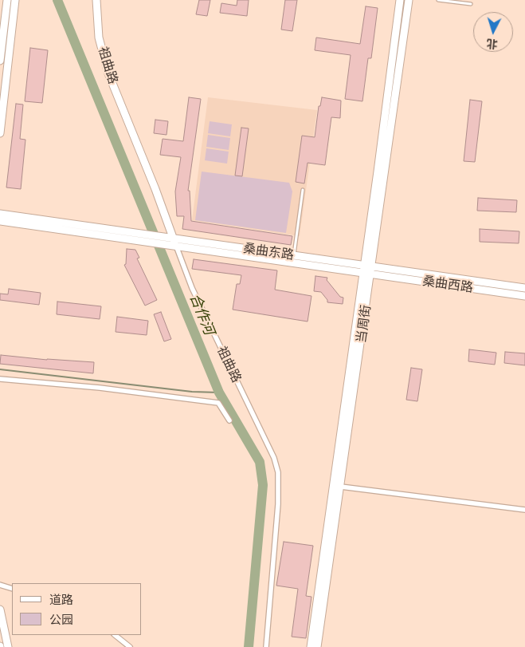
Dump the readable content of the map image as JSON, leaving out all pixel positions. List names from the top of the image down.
{
  "streets": {
    "main road": [
      "祖曲路",
      "桑曲东路",
      "桑曲西路",
      "当周街"
    ]
  },
  "crossings": [
    ["祖曲路", "桑曲东路"],
    ["桑曲东路", "桑曲西路"],
    ["桑曲东路", "当周街"],
    ["桑曲西路", "当周街"]
  ],
  "water": ["合作河"],
  "legend": ["道路", "公园"],
  "north": "bottom"
}
